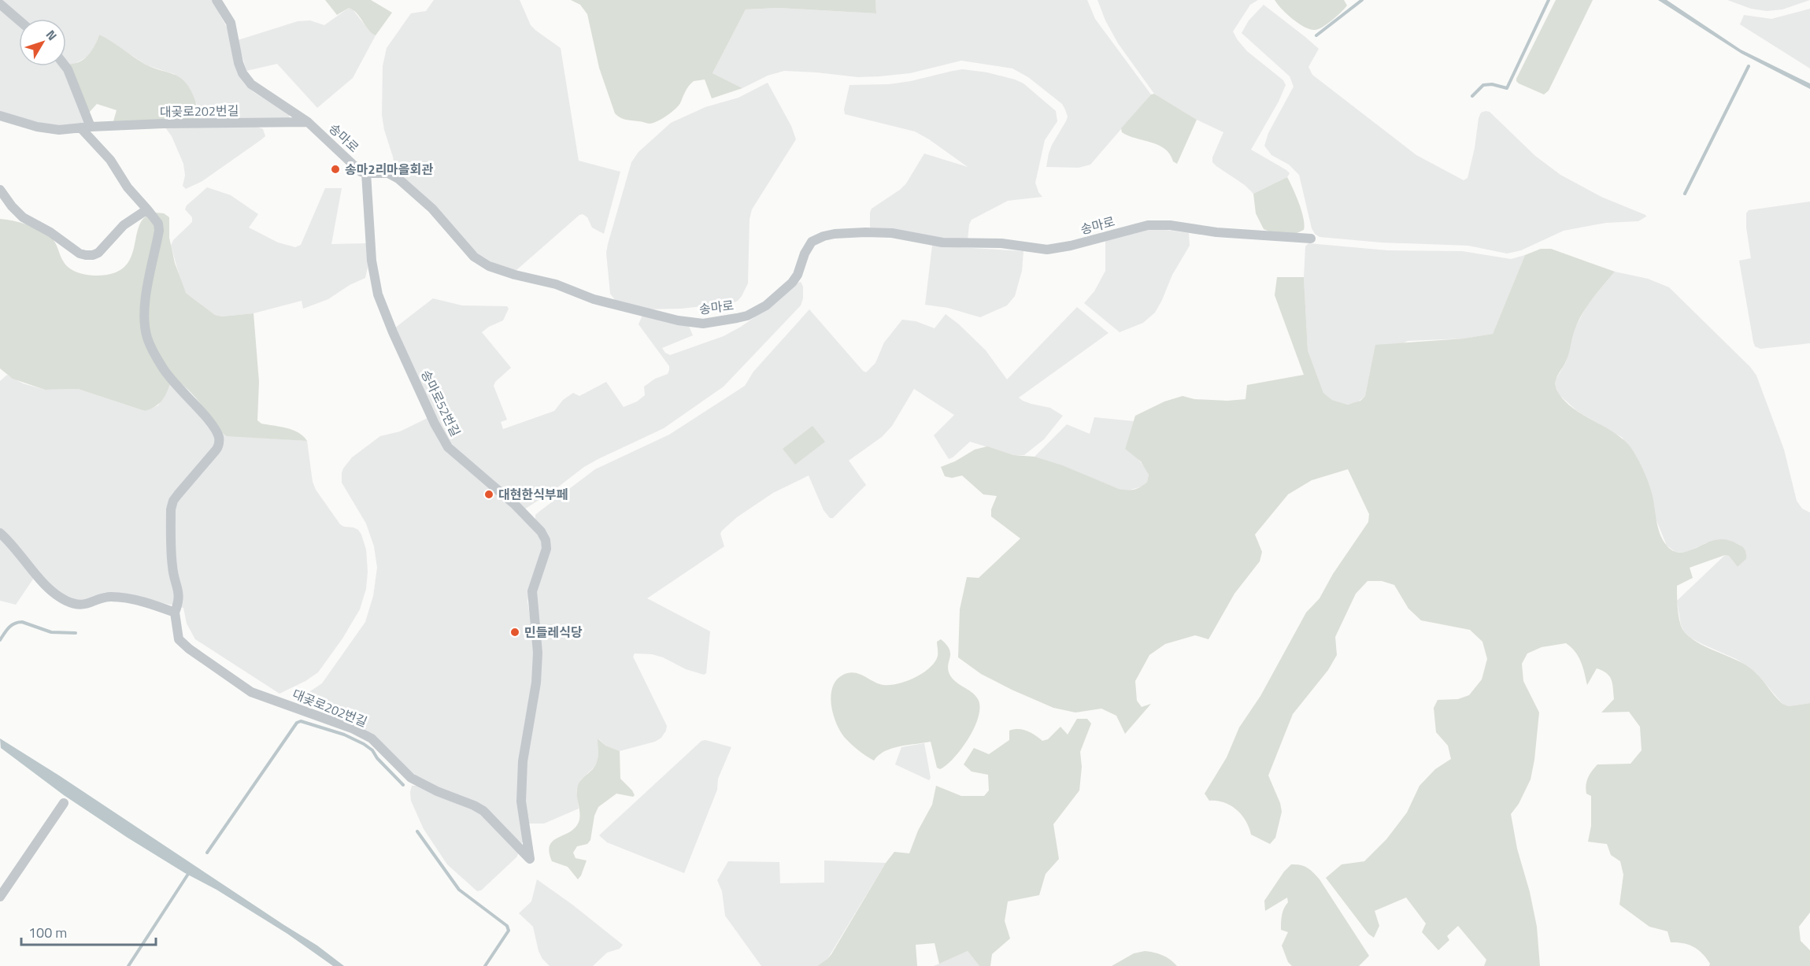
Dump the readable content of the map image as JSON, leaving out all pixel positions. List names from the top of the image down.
{
  "streets": {
    "street": ["대곶로202번길", "송마로", "송마로52번길"]
  },
  "crossings": [
    ["대곶로202번길", "송마로"],
    ["대곶로202번길", "송마로52번길"],
    ["송마로", "송마로52번길"]
  ],
  "places": ["송마2리마을회관", "대현한식부페", "민들레식당"],
  "scale_bar": "100 m",
  "north": "top right"
}
